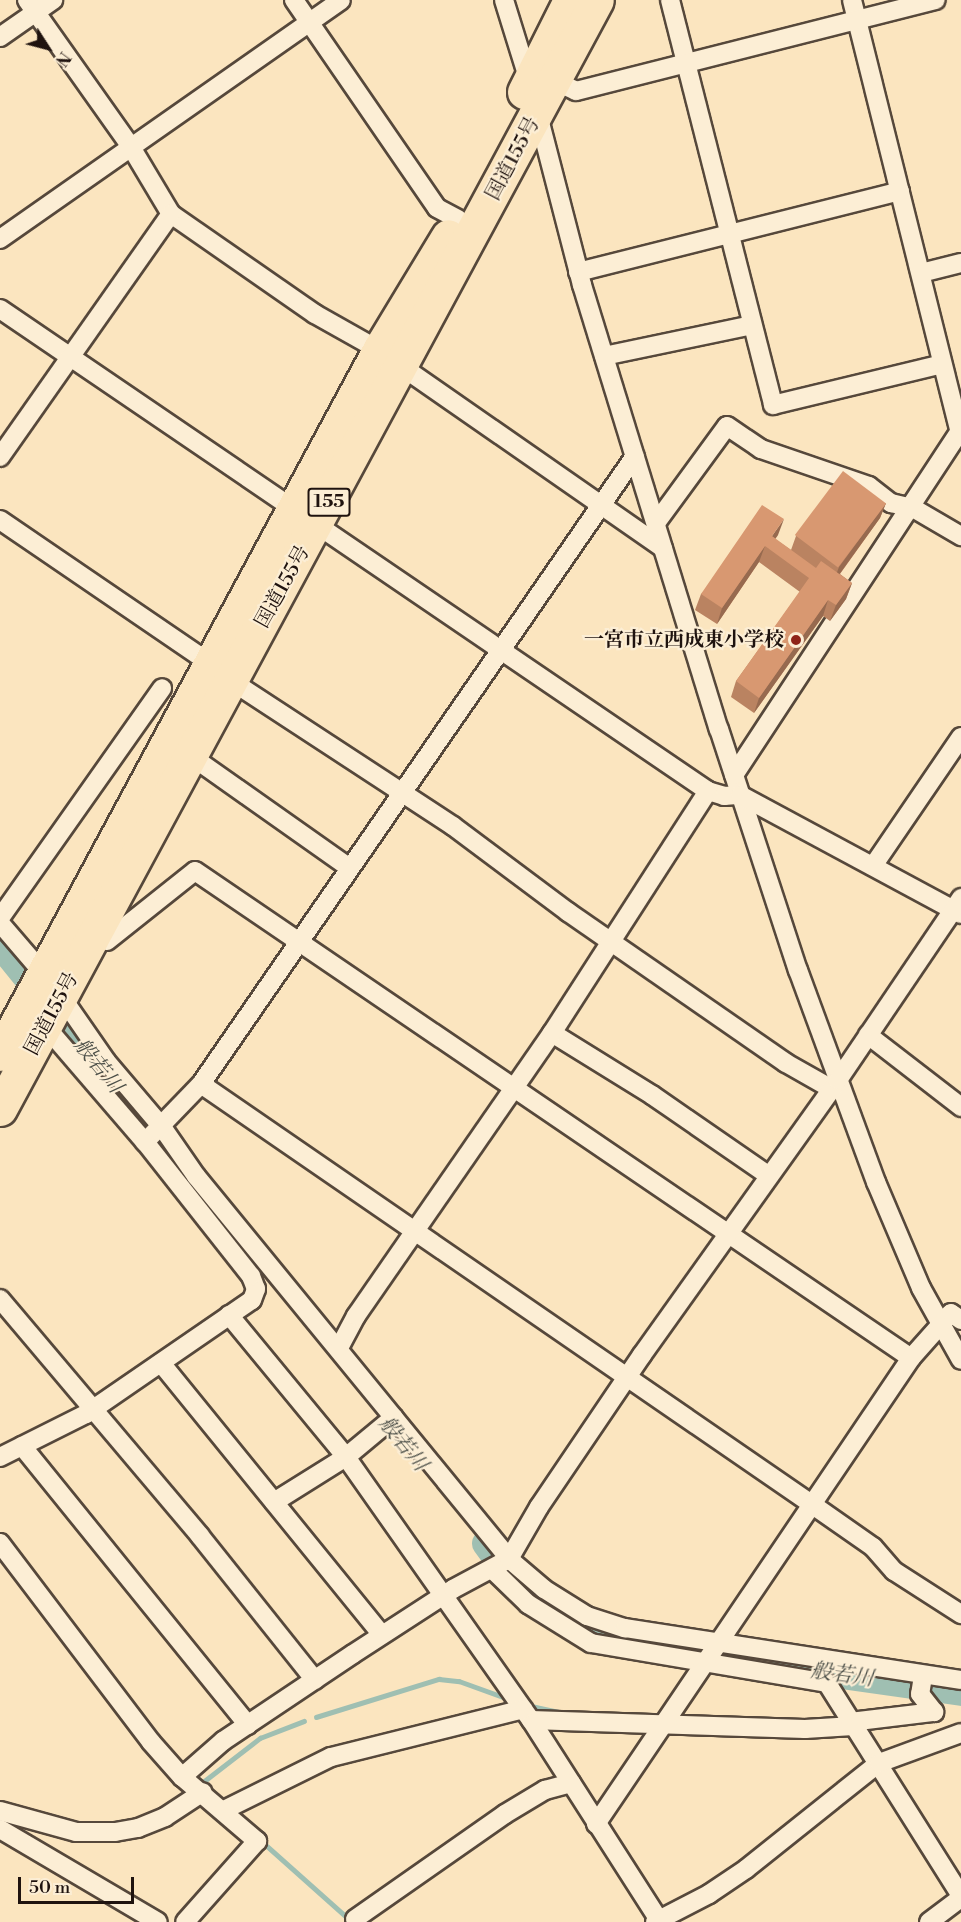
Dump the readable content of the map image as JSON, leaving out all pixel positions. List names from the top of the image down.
{
  "streets": {
    "highway": ["国道155号", "155"]
  },
  "water": ["般若川"],
  "places": ["一宮市立西成東小学校"],
  "scale_bar": "50 m",
  "north": "bottom right"
}
